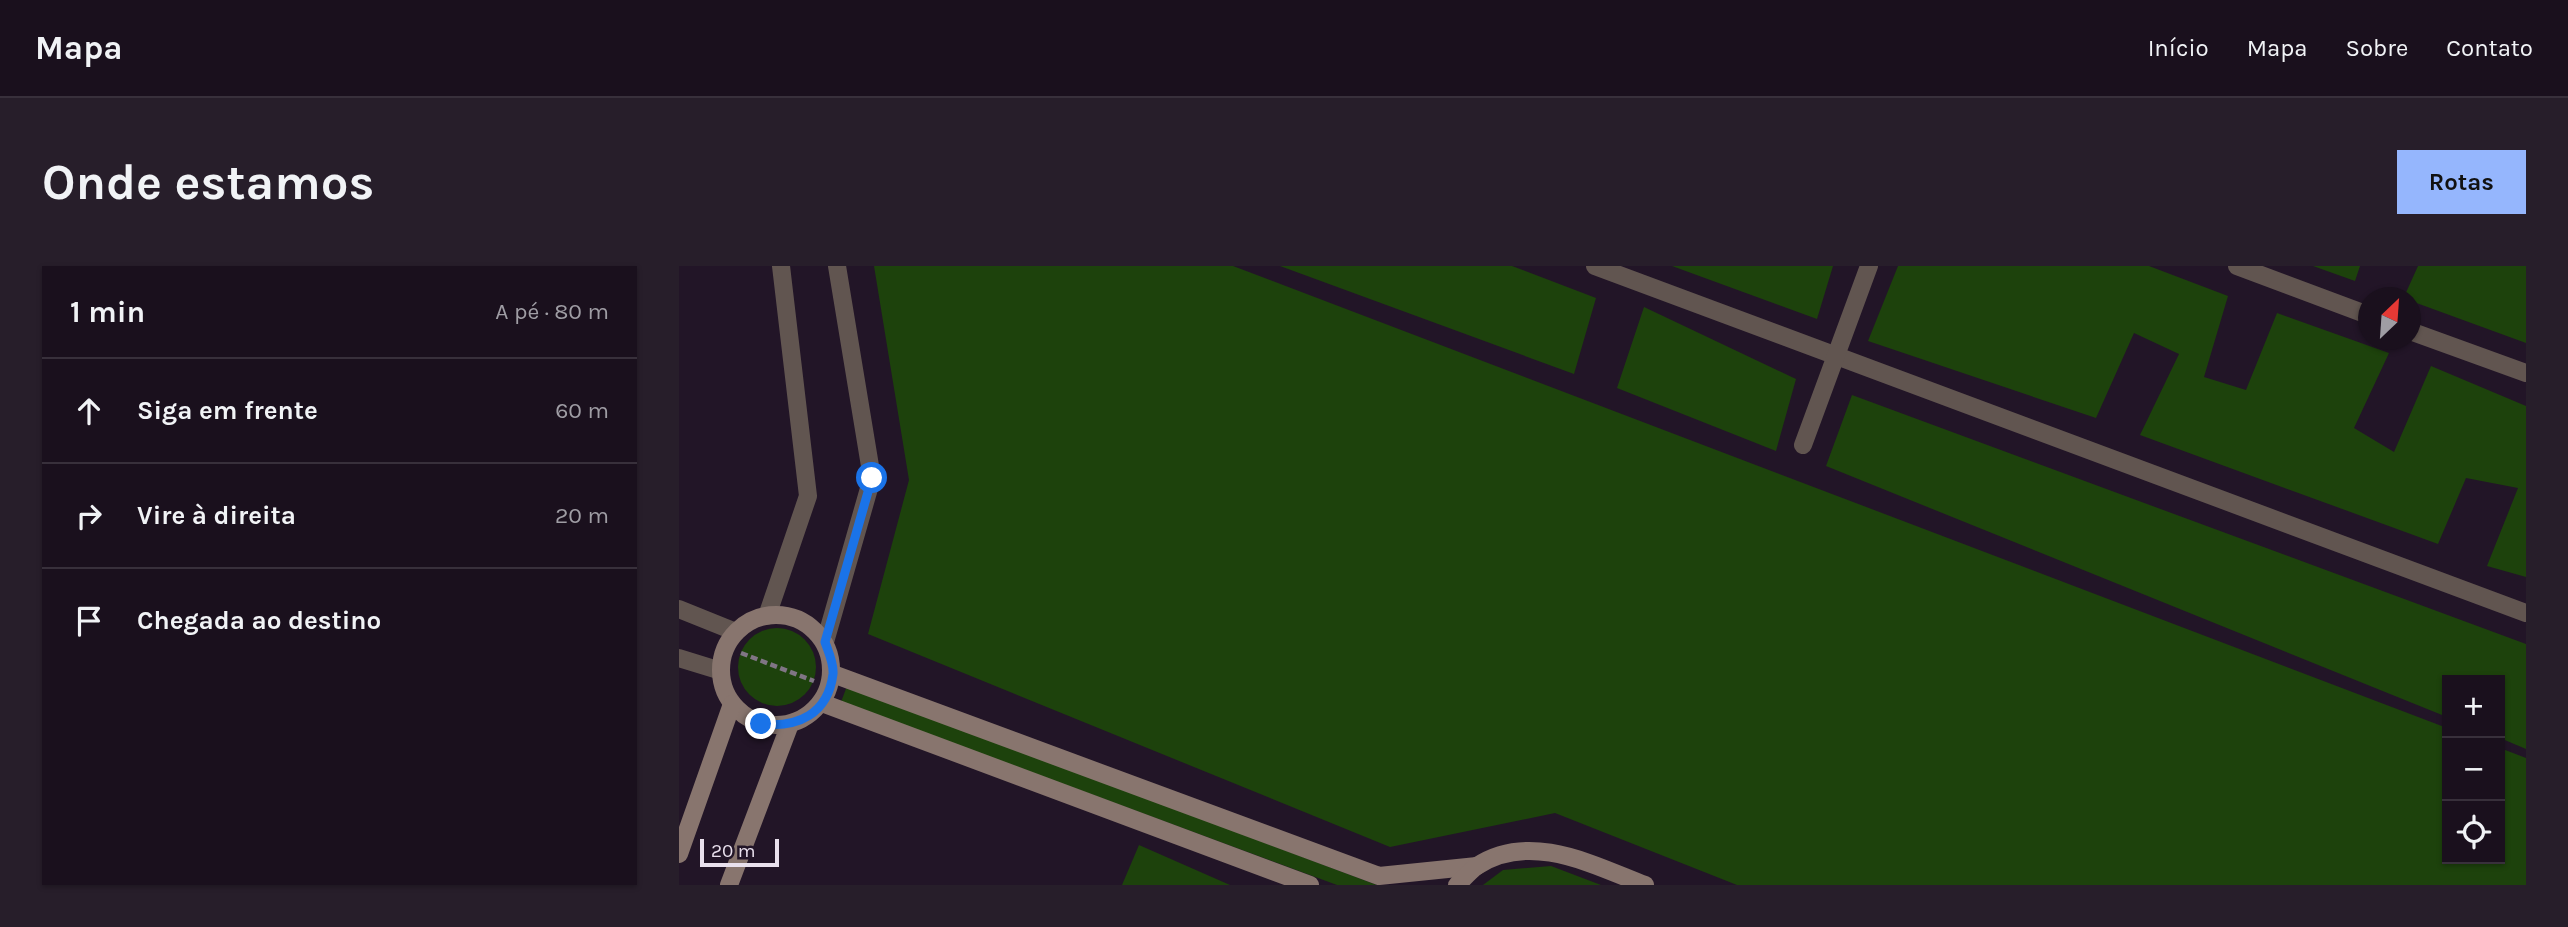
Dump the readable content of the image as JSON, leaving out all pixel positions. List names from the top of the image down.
{
  "scale_bar": "20 m",
  "north": "top right",
  "page": {
    "header": "Mapa",
    "nav": [
      "Início",
      "Mapa",
      "Sobre",
      "Contato"
    ],
    "buttons": "Rotas",
    "title": "Onde estamos",
    "heading": ["1 min", "A pé · 80 m"],
    "list": [
      ["Siga em frente", "60 m"],
      ["Vire à direita", "20 m"],
      "Chegada ao destino"
    ],
    "map_buttons": ["+", "−"],
    "scale": "20 m"
  }
}
